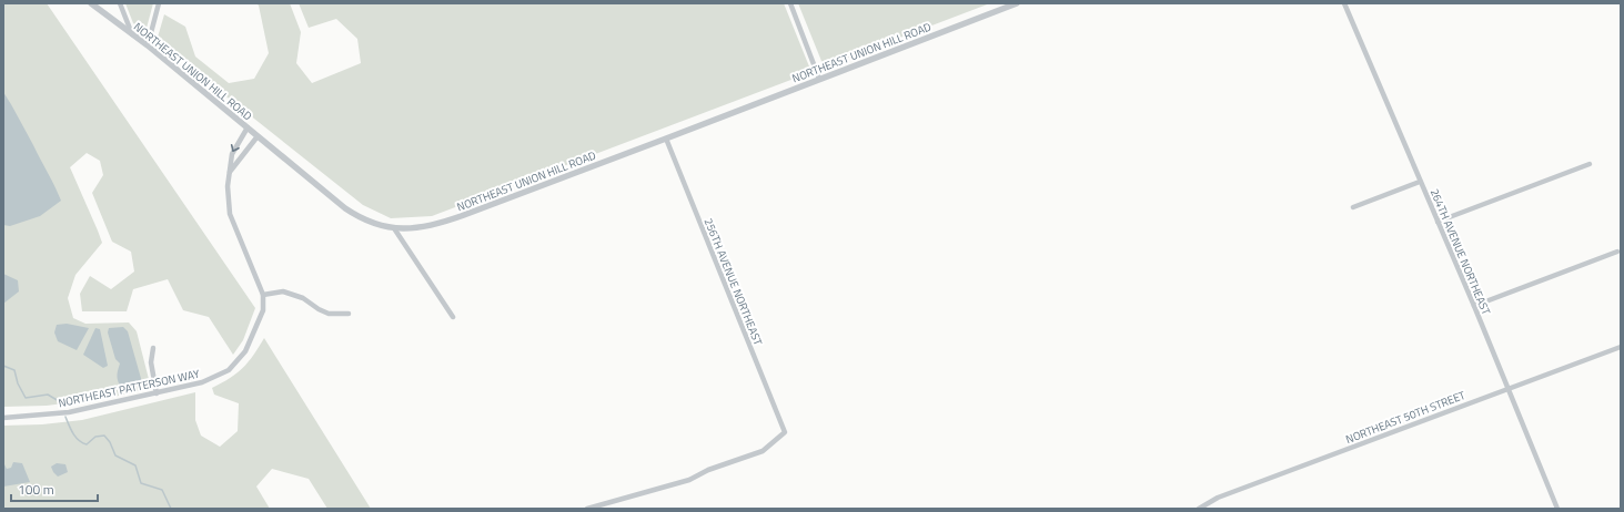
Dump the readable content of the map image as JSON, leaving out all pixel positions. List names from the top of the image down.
{
  "streets": {
    "street": [
      "NORTHEAST UNION HILL ROAD",
      "264TH AVENUE NORTHEAST",
      "256TH AVENUE NORTHEAST",
      "NORTHEAST PATTERSON WAY",
      "NORTHEAST 50TH STREET"
    ]
  },
  "crossings": [
    ["NORTHEAST UNION HILL ROAD", "256TH AVENUE NORTHEAST"],
    ["NORTHEAST UNION HILL ROAD", "NORTHEAST PATTERSON WAY"],
    ["264TH AVENUE NORTHEAST", "NORTHEAST 50TH STREET"]
  ],
  "scale_bar": "100 m"
}
